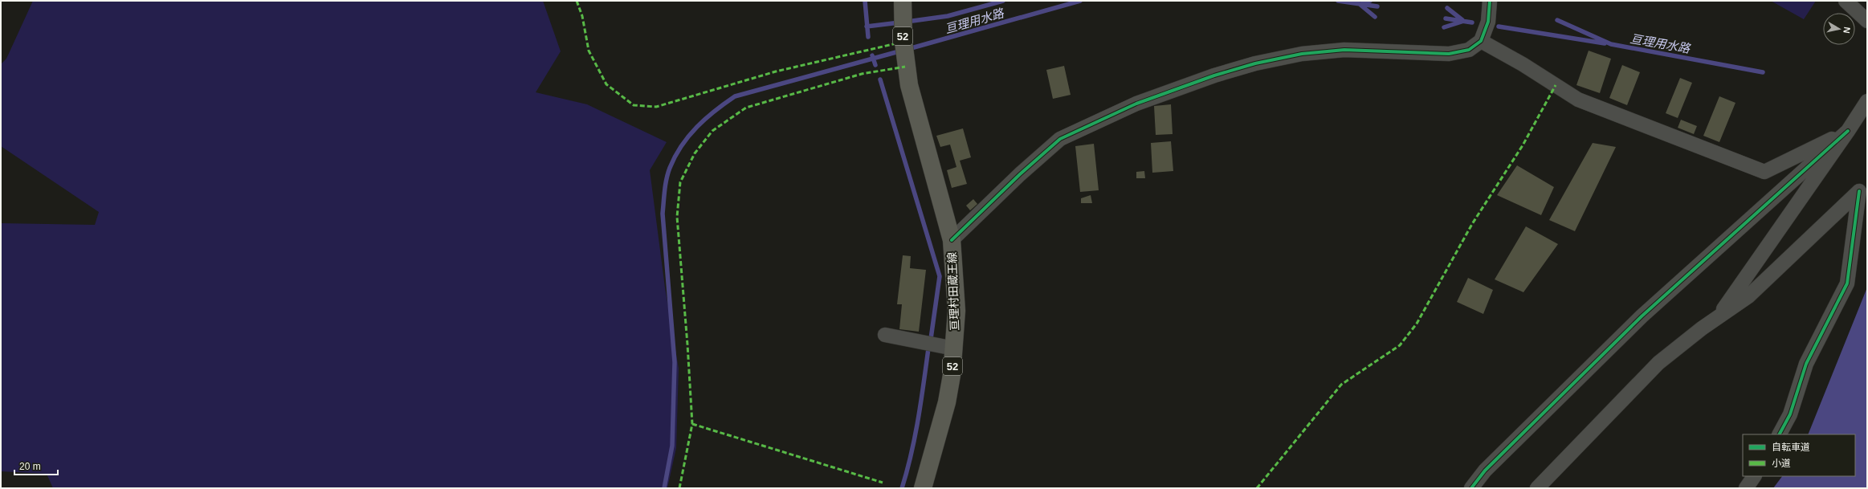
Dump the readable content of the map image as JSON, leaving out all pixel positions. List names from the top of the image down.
{
  "streets": {
    "main road": ["52", "亘理村田蔵王線"]
  },
  "water": ["亘理用水路"],
  "legend": ["自転車道", "小道"],
  "scale_bar": "20 m",
  "north": "right"
}
